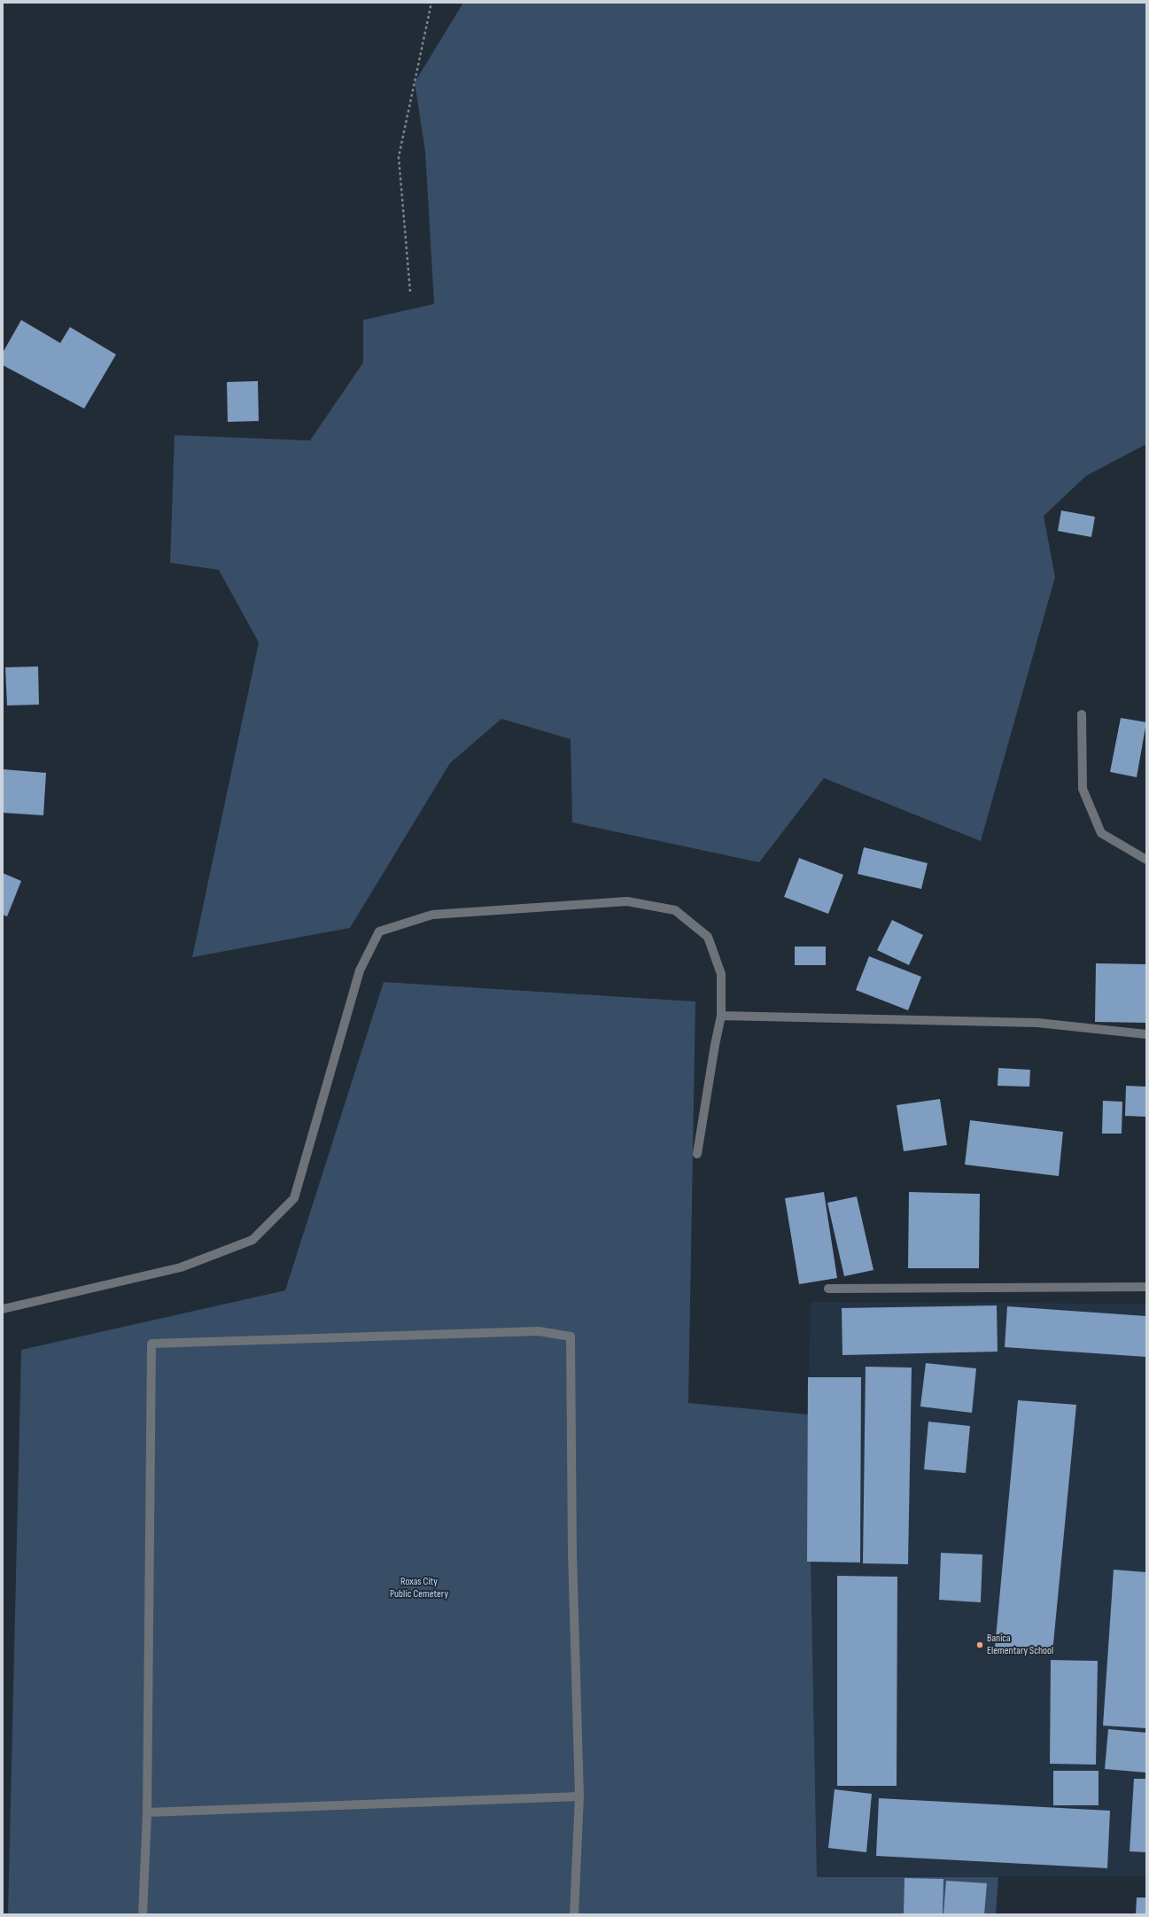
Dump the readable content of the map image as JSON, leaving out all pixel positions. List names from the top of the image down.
{
  "parks": ["Roxas City Public Cemetery"],
  "places": ["Banica Elementary School"]
}
